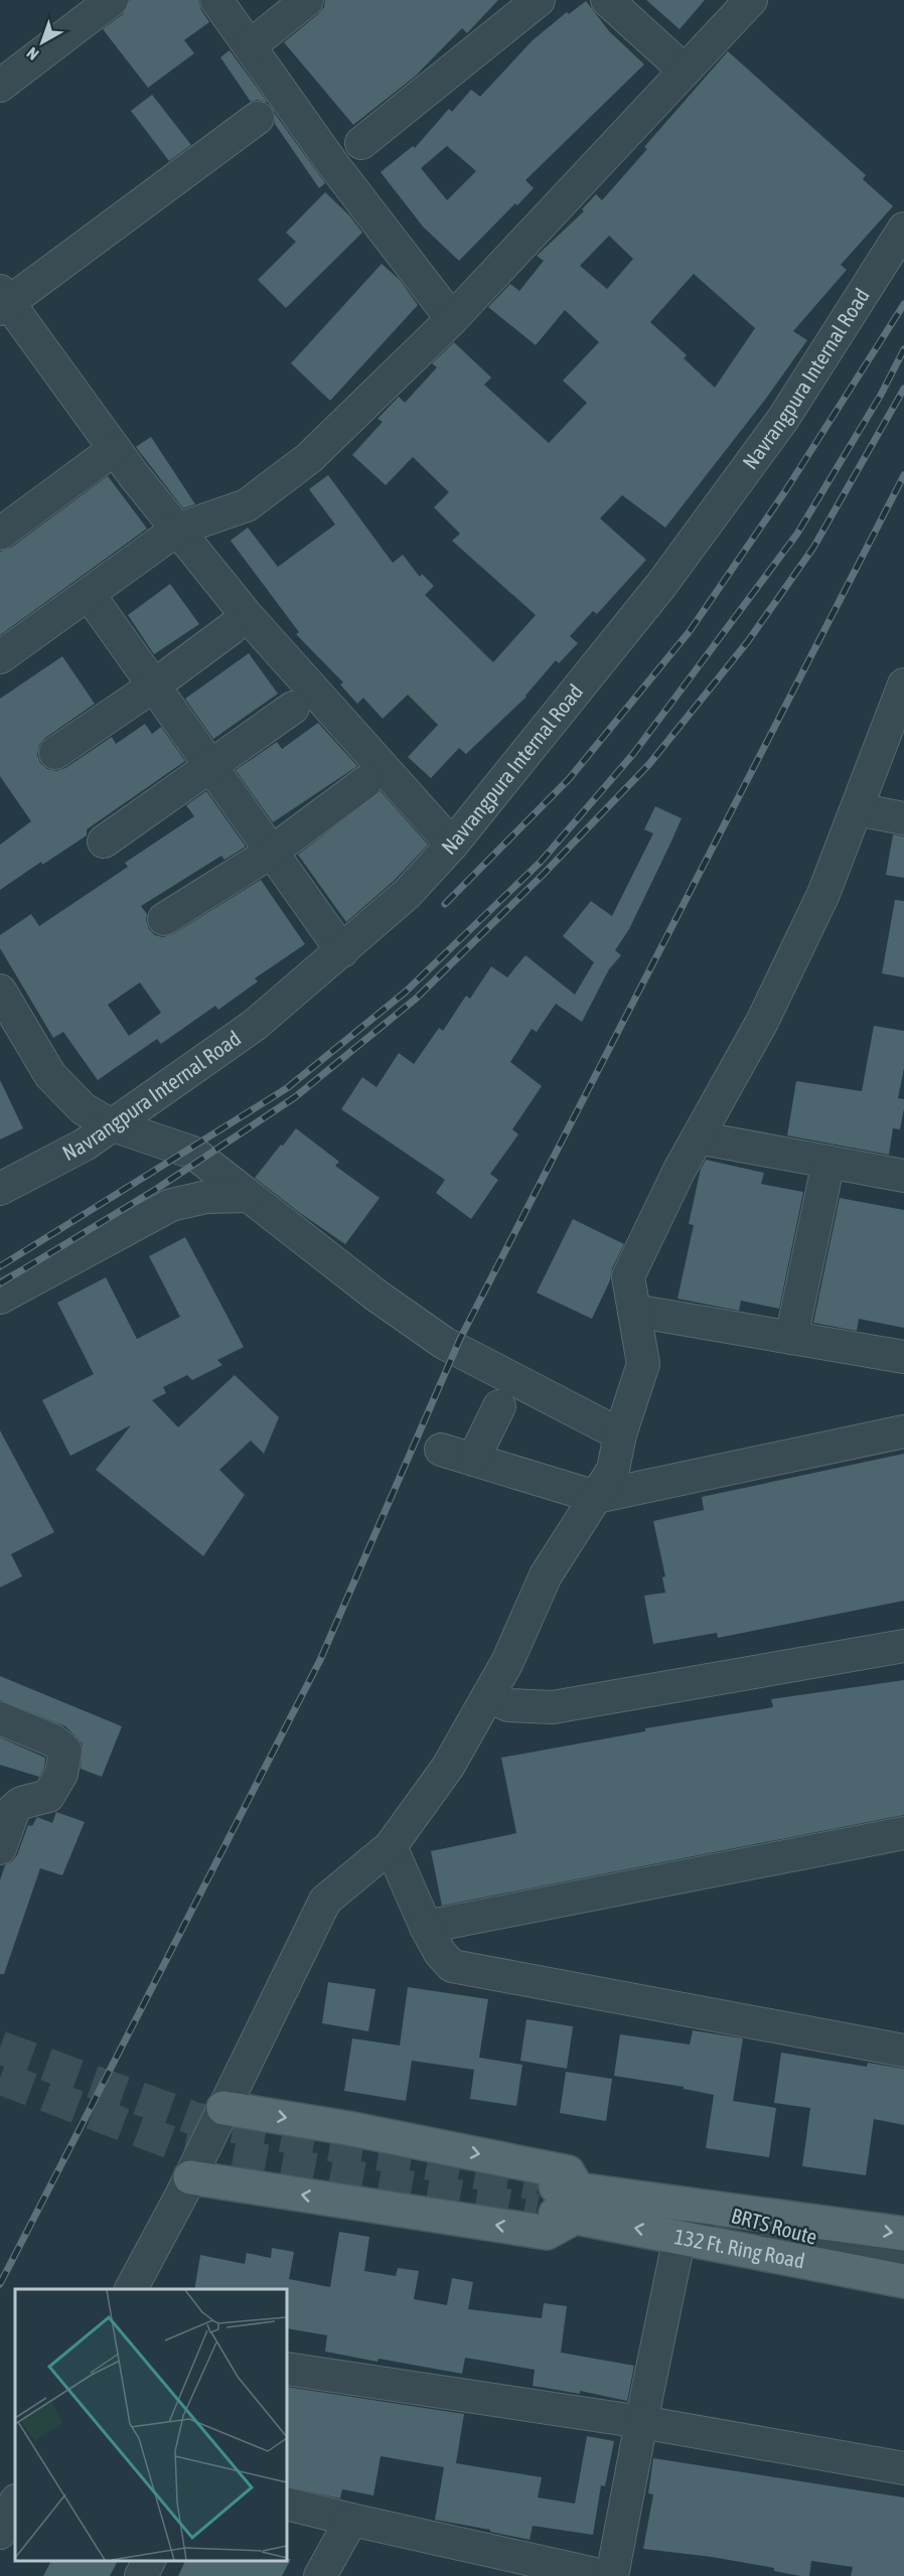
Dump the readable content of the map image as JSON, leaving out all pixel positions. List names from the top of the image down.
{
  "streets": {
    "main road": ["132 Ft. Ring Road"],
    "street": ["Navrangpura Internal Road", "BRTS Route"]
  },
  "crossings": [
    ["BRTS Route", "132 Ft. Ring Road"]
  ],
  "north": "bottom left"
}
